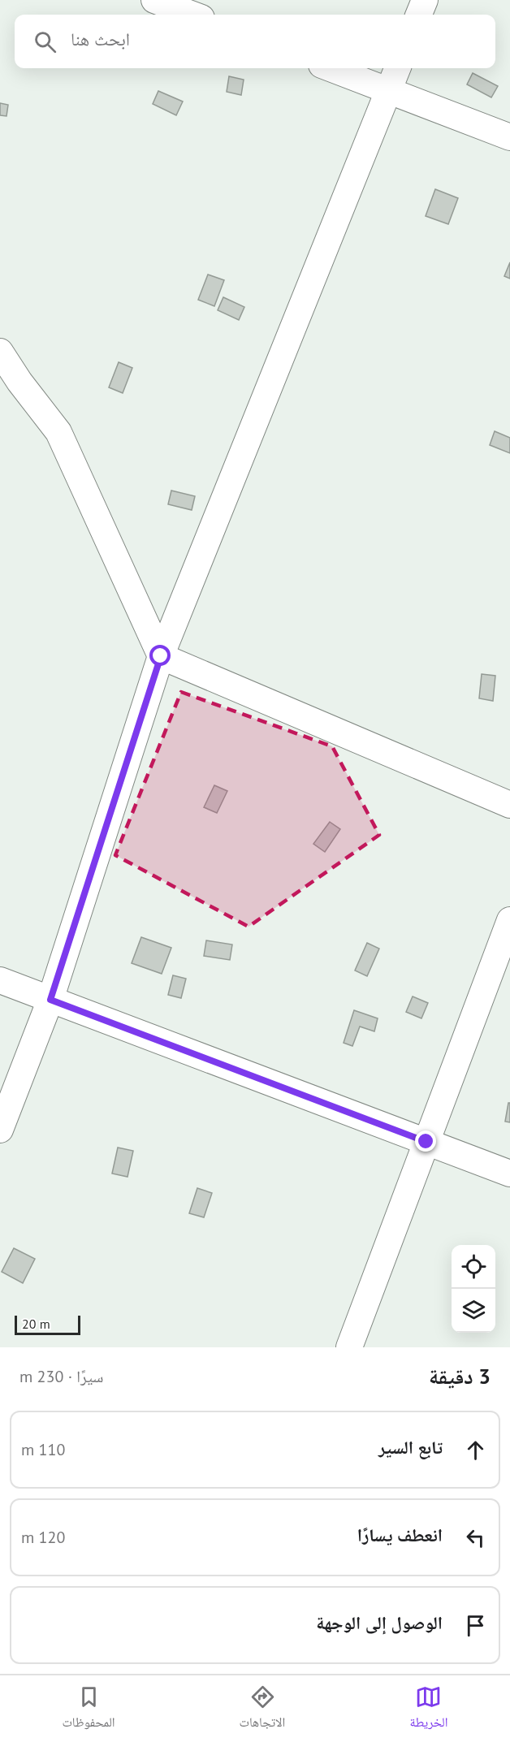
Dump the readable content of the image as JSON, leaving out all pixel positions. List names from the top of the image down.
{
  "scale_bar": "20 m",
  "page": {
    "search": "ابحث هنا",
    "scale": "20 m",
    "heading": ["3 دقيقة", "سيرًا · 230 m"],
    "list": [
      ["تابع السير", "110 m"],
      ["انعطف يسارًا", "120 m"],
      "الوصول إلى الوجهة"
    ],
    "nav": ["الخريطة", "الاتجاهات", "المحفوظات"]
  }
}
